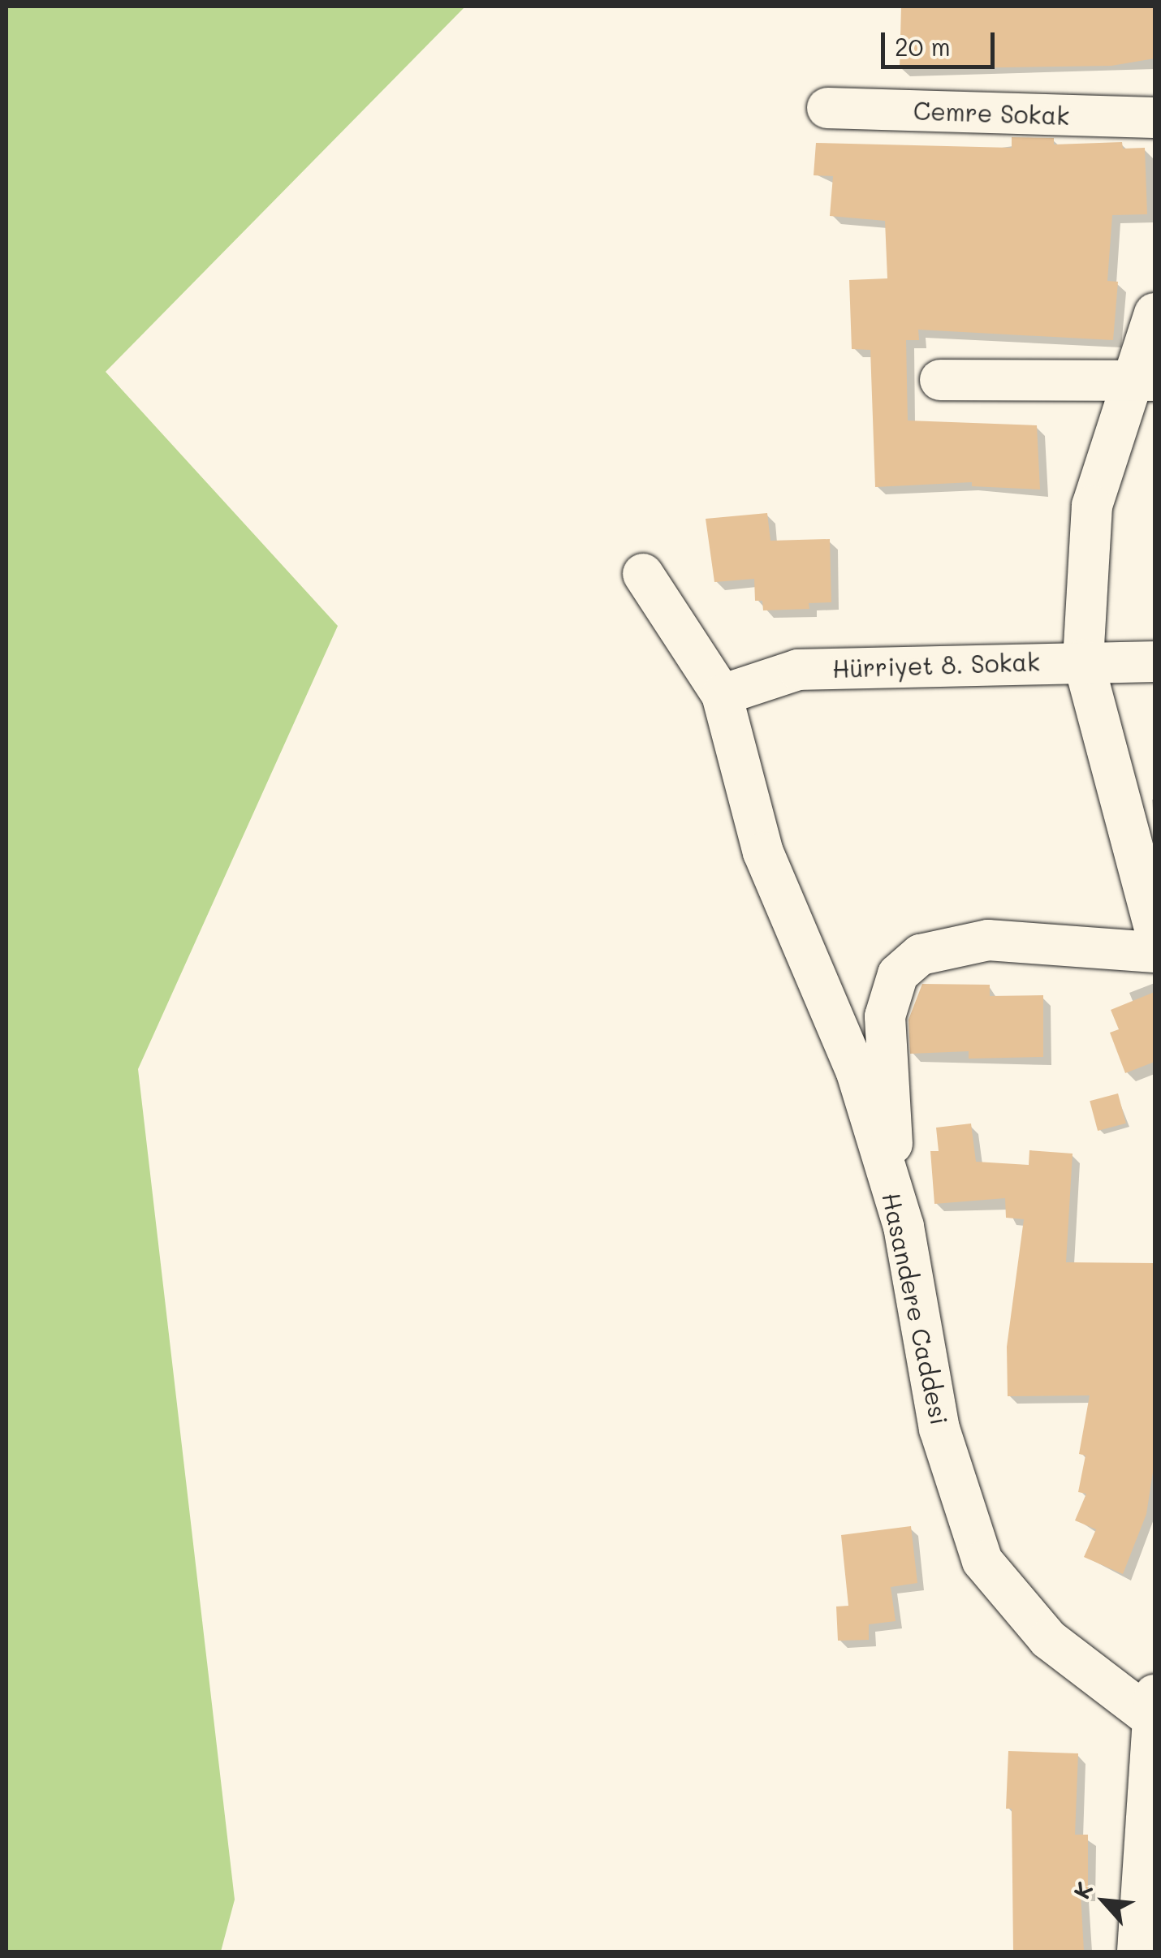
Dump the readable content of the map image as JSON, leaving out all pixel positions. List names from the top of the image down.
{
  "streets": {
    "street": ["Cemre Sokak", "Hürriyet 8. Sokak", "Hasandere Caddesi"]
  },
  "crossings": [
    ["Hürriyet 8. Sokak", "Hasandere Caddesi"]
  ],
  "scale_bar": "20 m",
  "north": "top left"
}
